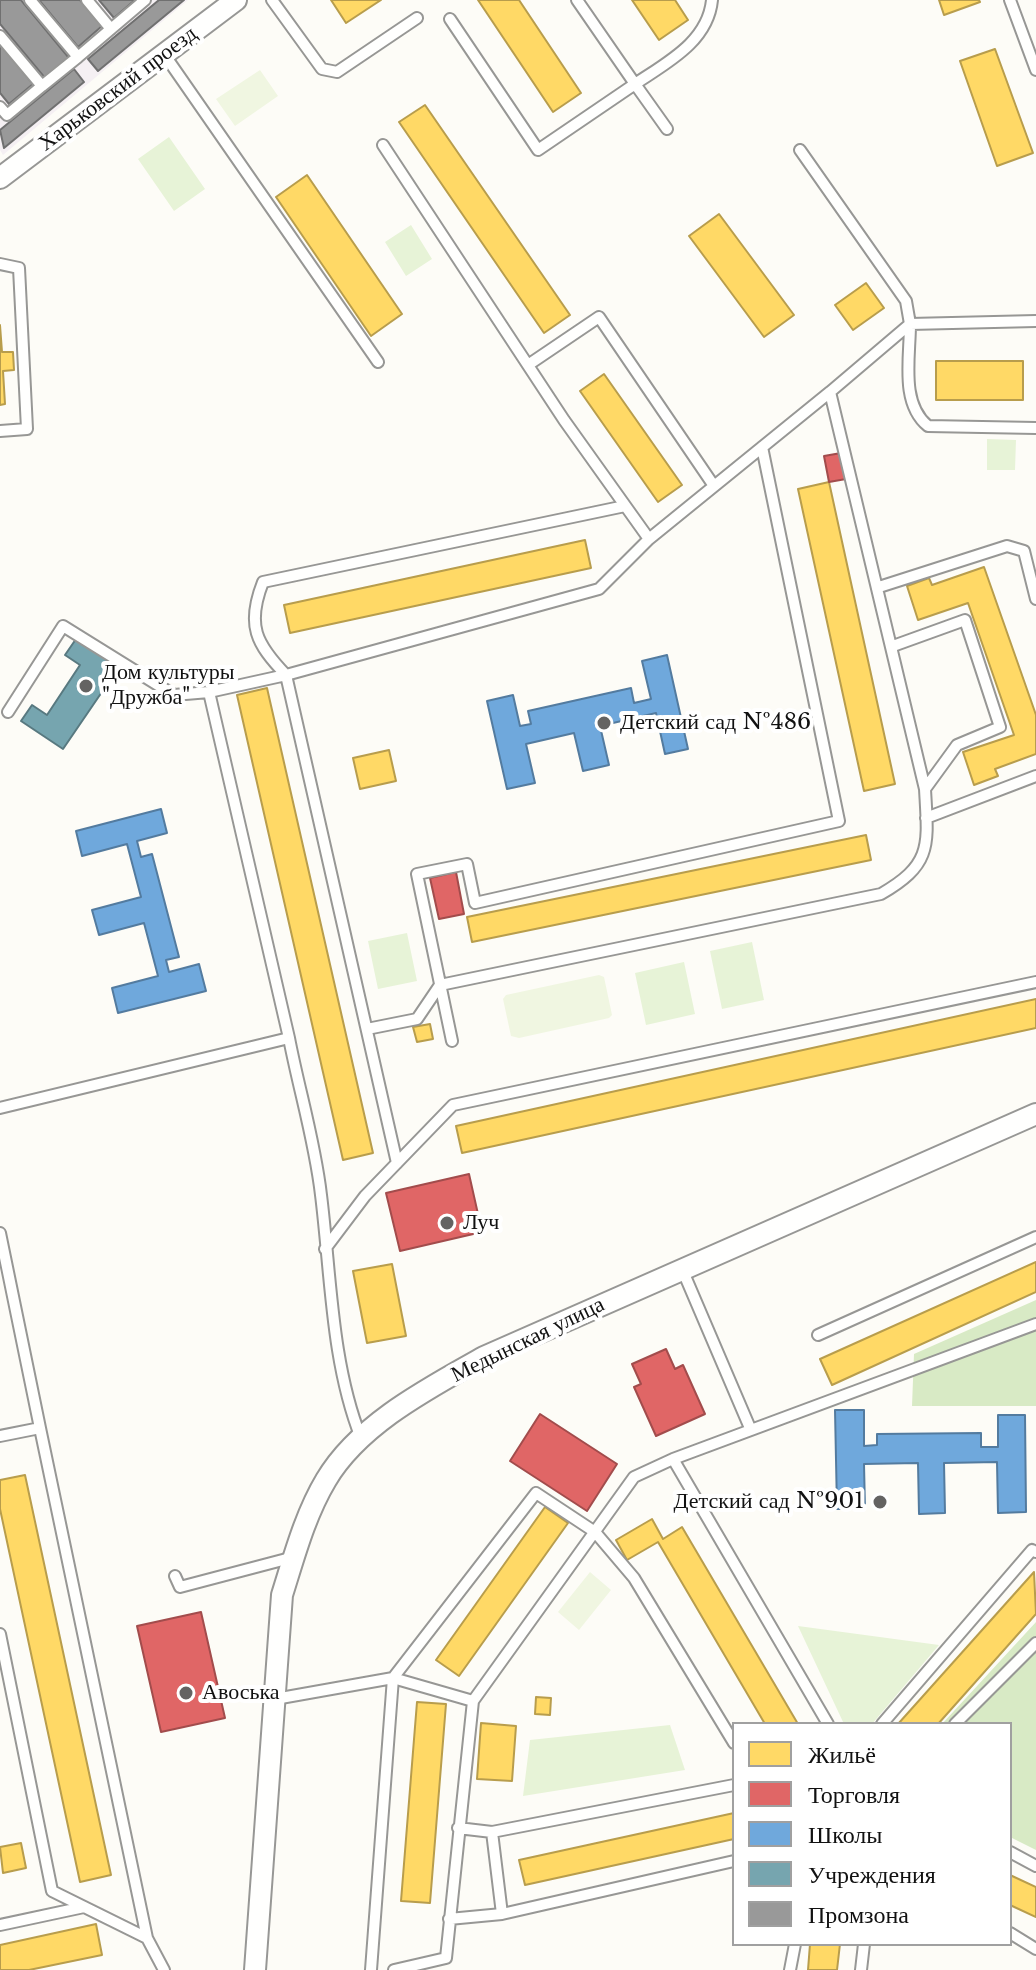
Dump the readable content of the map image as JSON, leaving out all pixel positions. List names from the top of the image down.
{
  "streets": {
    "street": ["Харьковский проезд", "Медынская улица"]
  },
  "places": [
    "Дом культуры \"Дружба\"",
    "Детский сад №486",
    "Луч",
    "Детский сад №901",
    "Авоська"
  ],
  "legend": [
    "Жильё",
    "Торговля",
    "Школы",
    "Учреждения",
    "Промзона"
  ]
}
